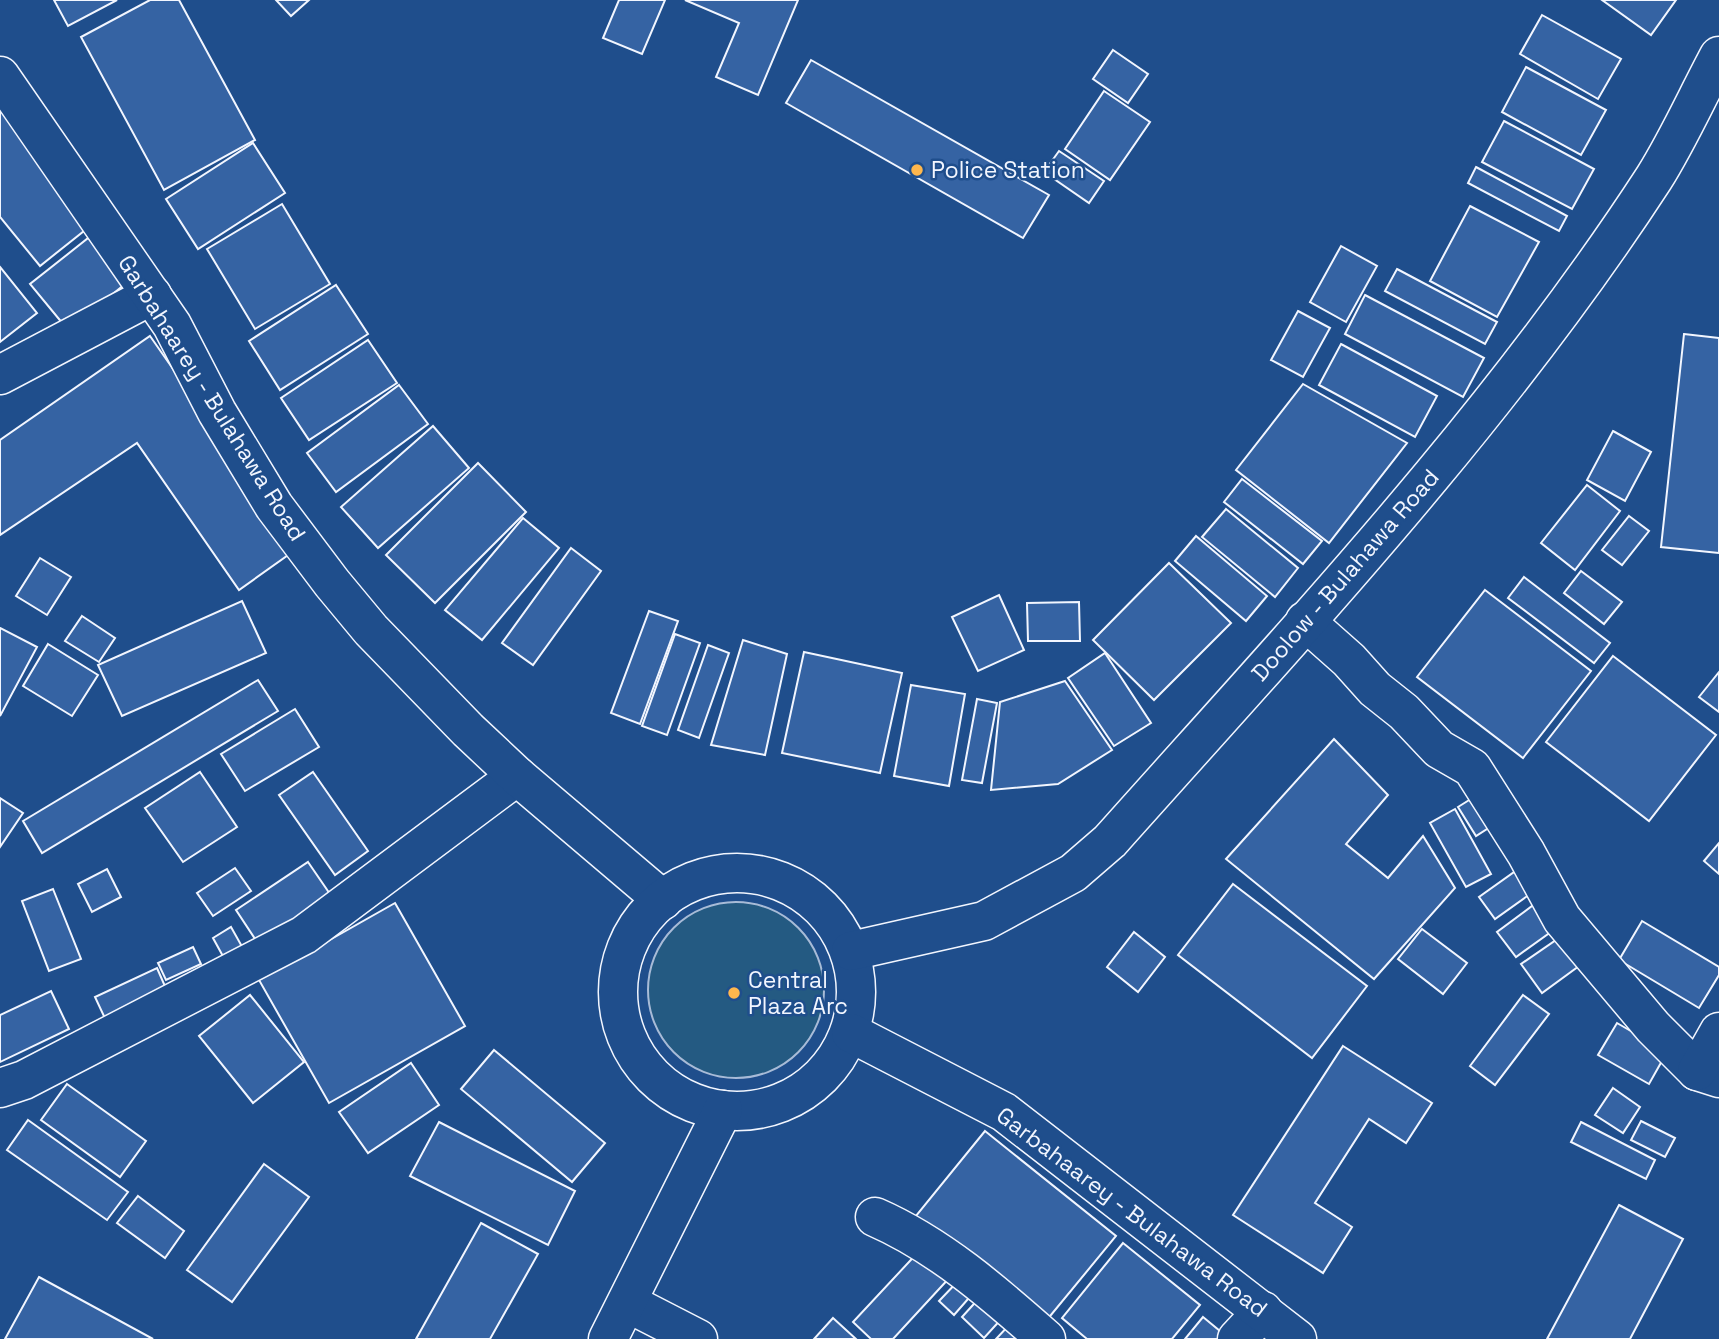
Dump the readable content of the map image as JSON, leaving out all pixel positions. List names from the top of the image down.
{
  "streets": {
    "main road": ["Garbahaarey - Bulahawa Road", "Doolow - Bulahawa Road"]
  },
  "crossings": [
    ["Garbahaarey - Bulahawa Road", "Doolow - Bulahawa Road"]
  ],
  "places": ["Police Station", "Central Plaza Arc"]
}
